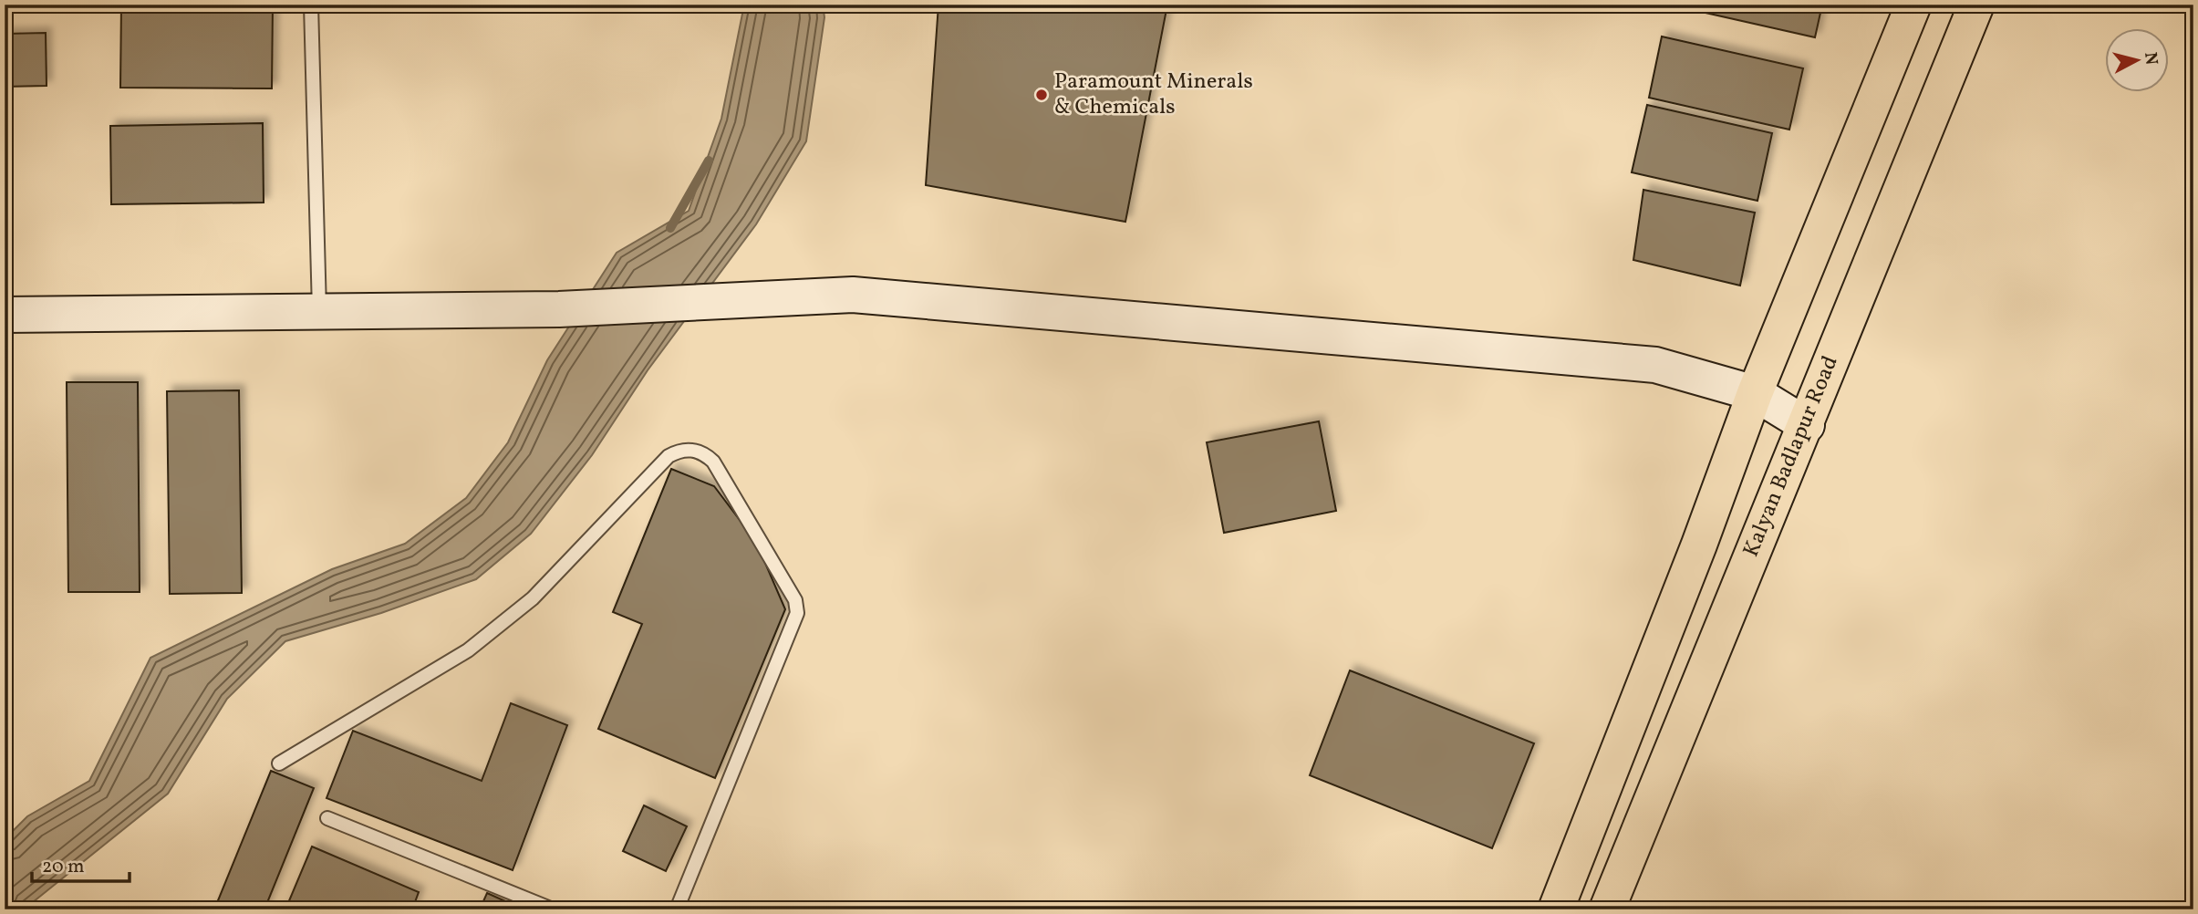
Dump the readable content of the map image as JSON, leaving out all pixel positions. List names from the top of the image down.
{
  "streets": {
    "main road": ["Kalyan Badlapur Road"]
  },
  "places": ["Paramount Minerals & Chemicals"],
  "scale_bar": "20 m",
  "north": "right"
}
